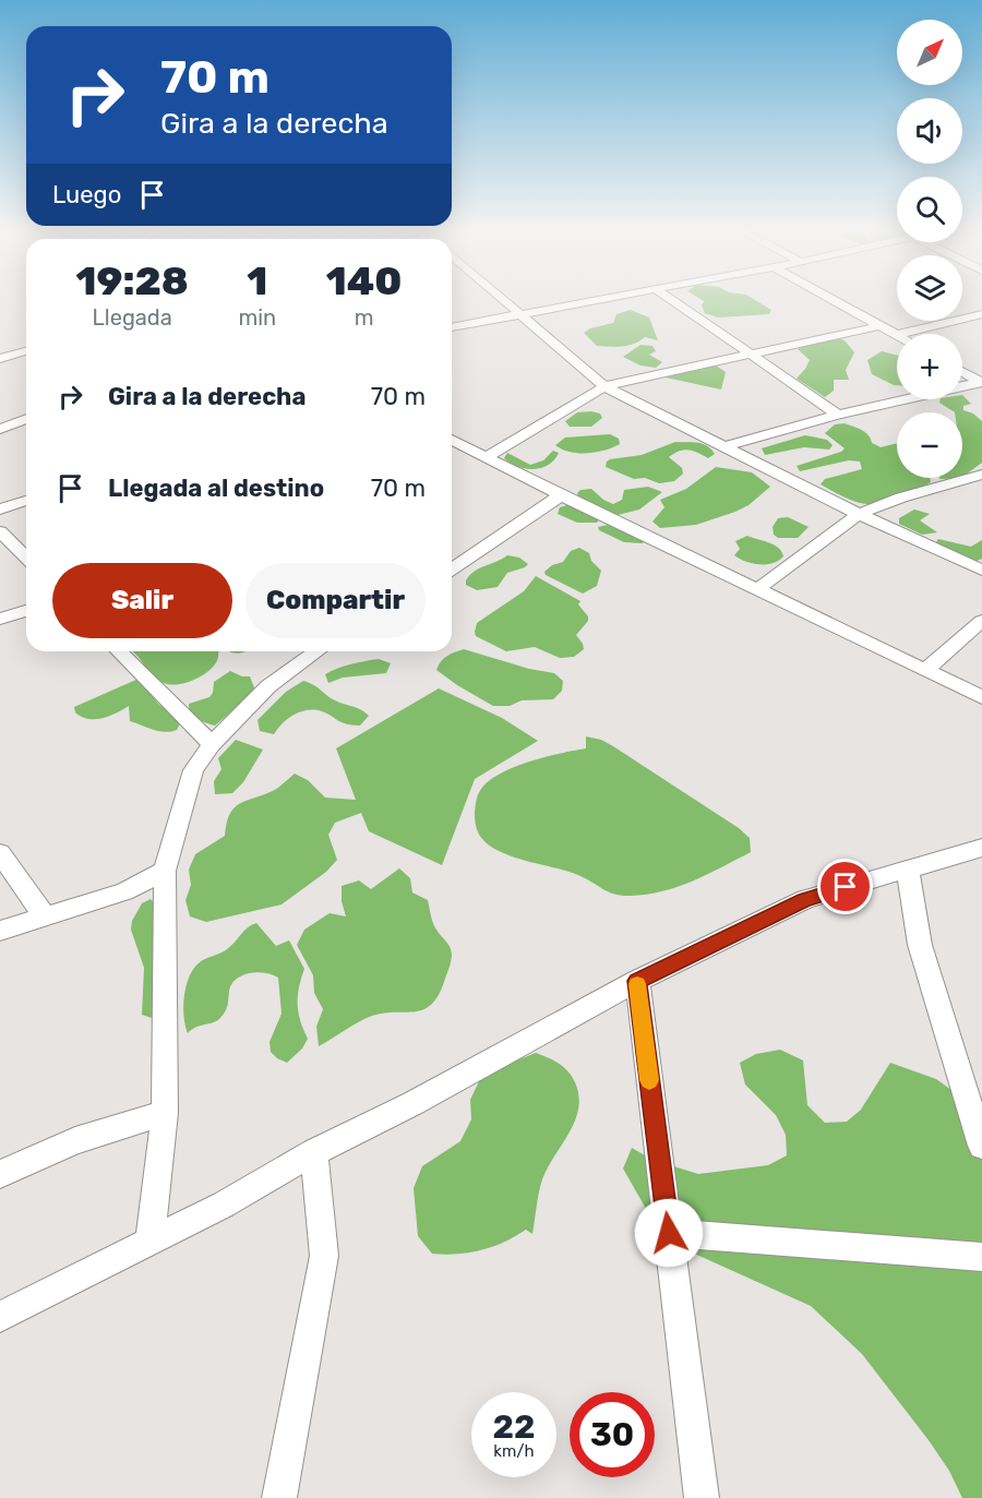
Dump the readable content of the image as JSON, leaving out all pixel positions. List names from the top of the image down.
{
  "north": "top right",
  "page": {
    "map_buttons": ["+", "−"],
    "turn": ["70 m", "Gira a la derecha"],
    "then": "Luego",
    "eta": [
      "19:28",
      "Llegada",
      "1",
      "min",
      "140",
      "m"
    ],
    "list": [
      {
        "name": "Gira a la derecha",
        "value": "70 m"
      },
      {
        "name": "Llegada al destino",
        "value": "70 m"
      }
    ],
    "buttons": ["Salir", "Compartir"],
    "speed": "22 km/h",
    "limit": "30"
  }
}
